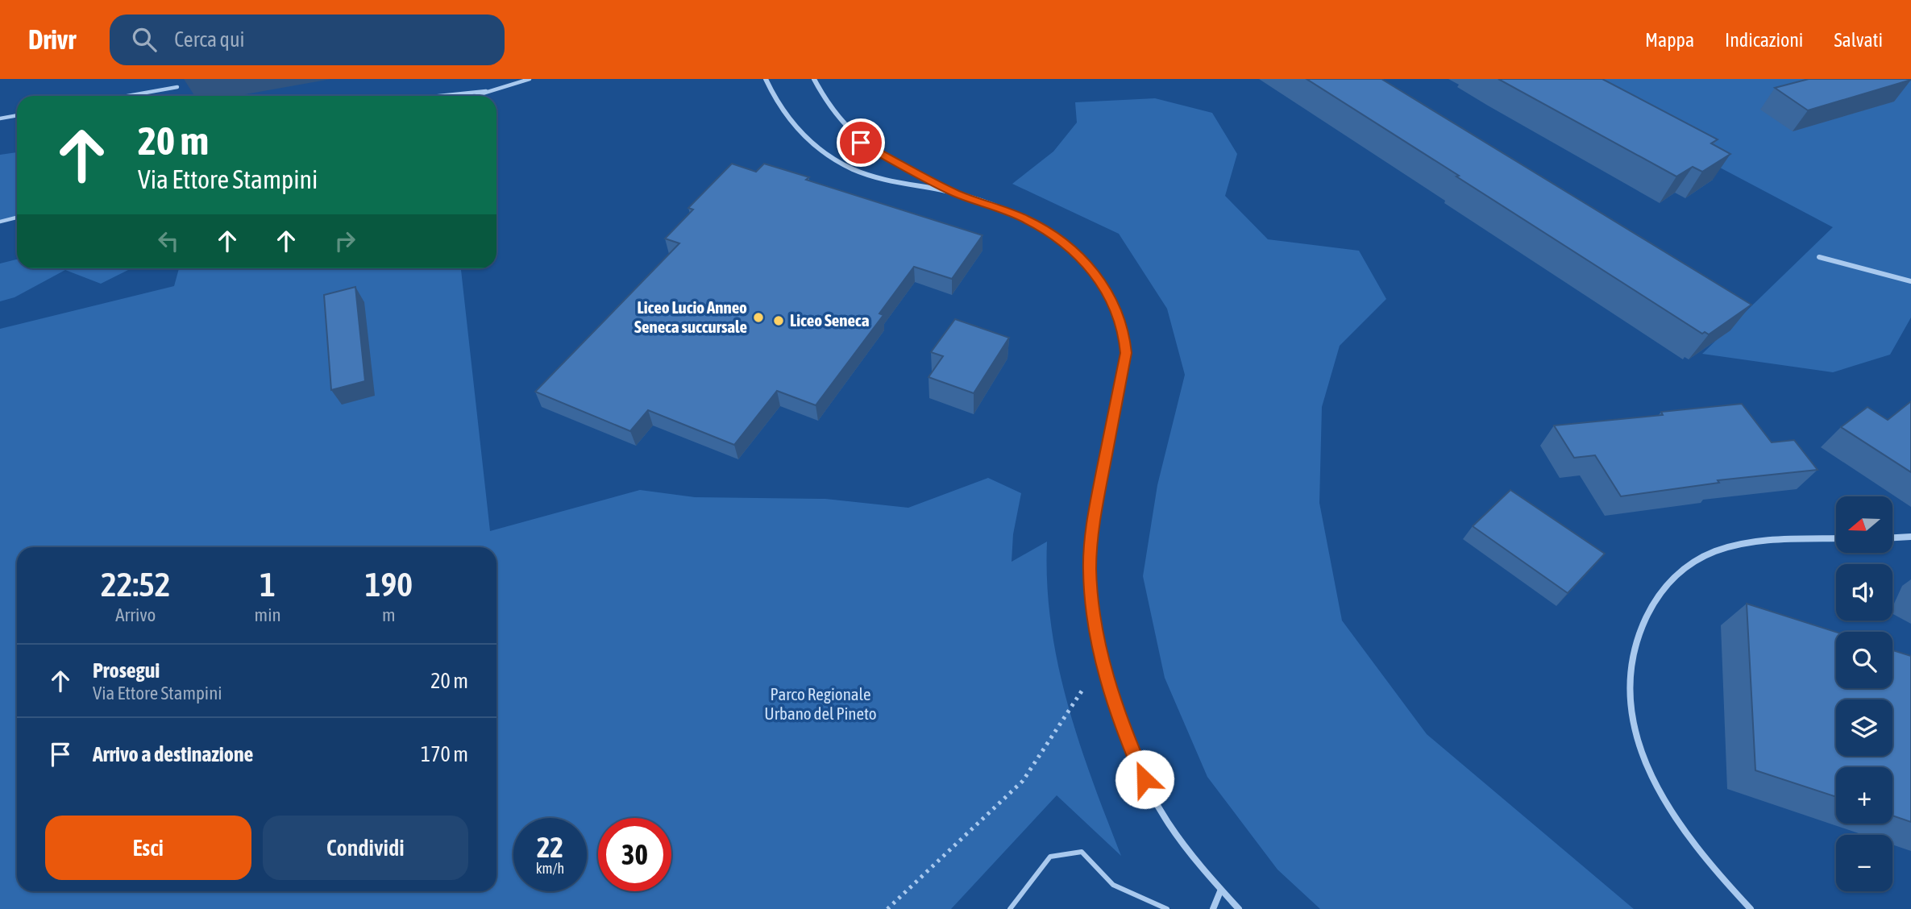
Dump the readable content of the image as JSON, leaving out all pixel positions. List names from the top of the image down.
{
  "parks": ["Parco Regionale Urbano del Pineto"],
  "places": ["Liceo Lucio Anneo Seneca succursale", "Liceo Seneca"],
  "north": "left",
  "page": {
    "header": "Drivr",
    "search": "Cerca qui",
    "nav": ["Mappa", "Indicazioni", "Salvati"],
    "turn": ["20 m", "Via Ettore Stampini"],
    "map_buttons": ["+", "−"],
    "eta": [
      "22:52",
      "Arrivo",
      "1",
      "min",
      "190",
      "m"
    ],
    "list": [
      {
        "name": "Prosegui",
        "note": "Via Ettore Stampini",
        "value": "20 m"
      },
      {
        "name": "Arrivo a destinazione",
        "value": "170 m"
      }
    ],
    "buttons": ["Esci", "Condividi"],
    "speed": "22 km/h",
    "limit": "30"
  }
}
